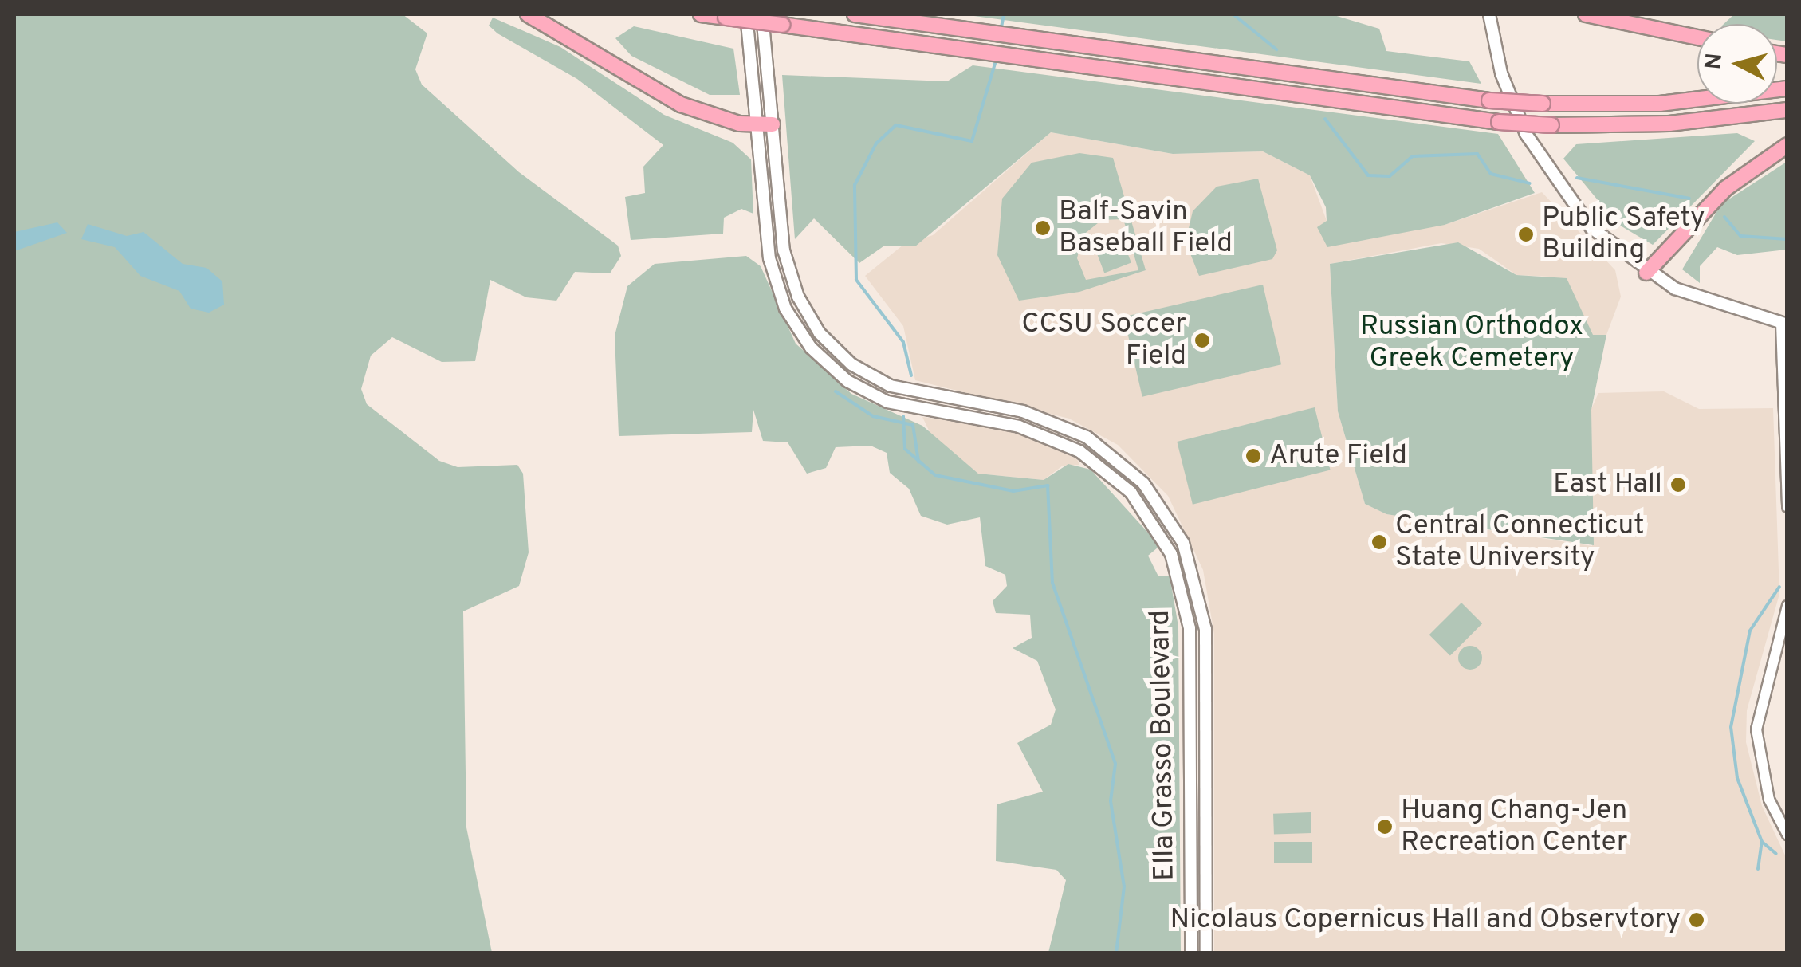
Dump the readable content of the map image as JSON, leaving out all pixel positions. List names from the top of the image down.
{
  "streets": {
    "main road": ["Ella Grasso Boulevard"]
  },
  "parks": ["Russian Orthodox Greek Cemetery"],
  "places": [
    "Balf-Savin Baseball Field",
    "Public Safety Building",
    "CCSU Soccer Field",
    "Arute Field",
    "East Hall",
    "Central Connecticut State University",
    "Huang Chang-Jen Recreation Center",
    "Nicolaus Copernicus Hall and Observtory"
  ],
  "north": "left"
}
